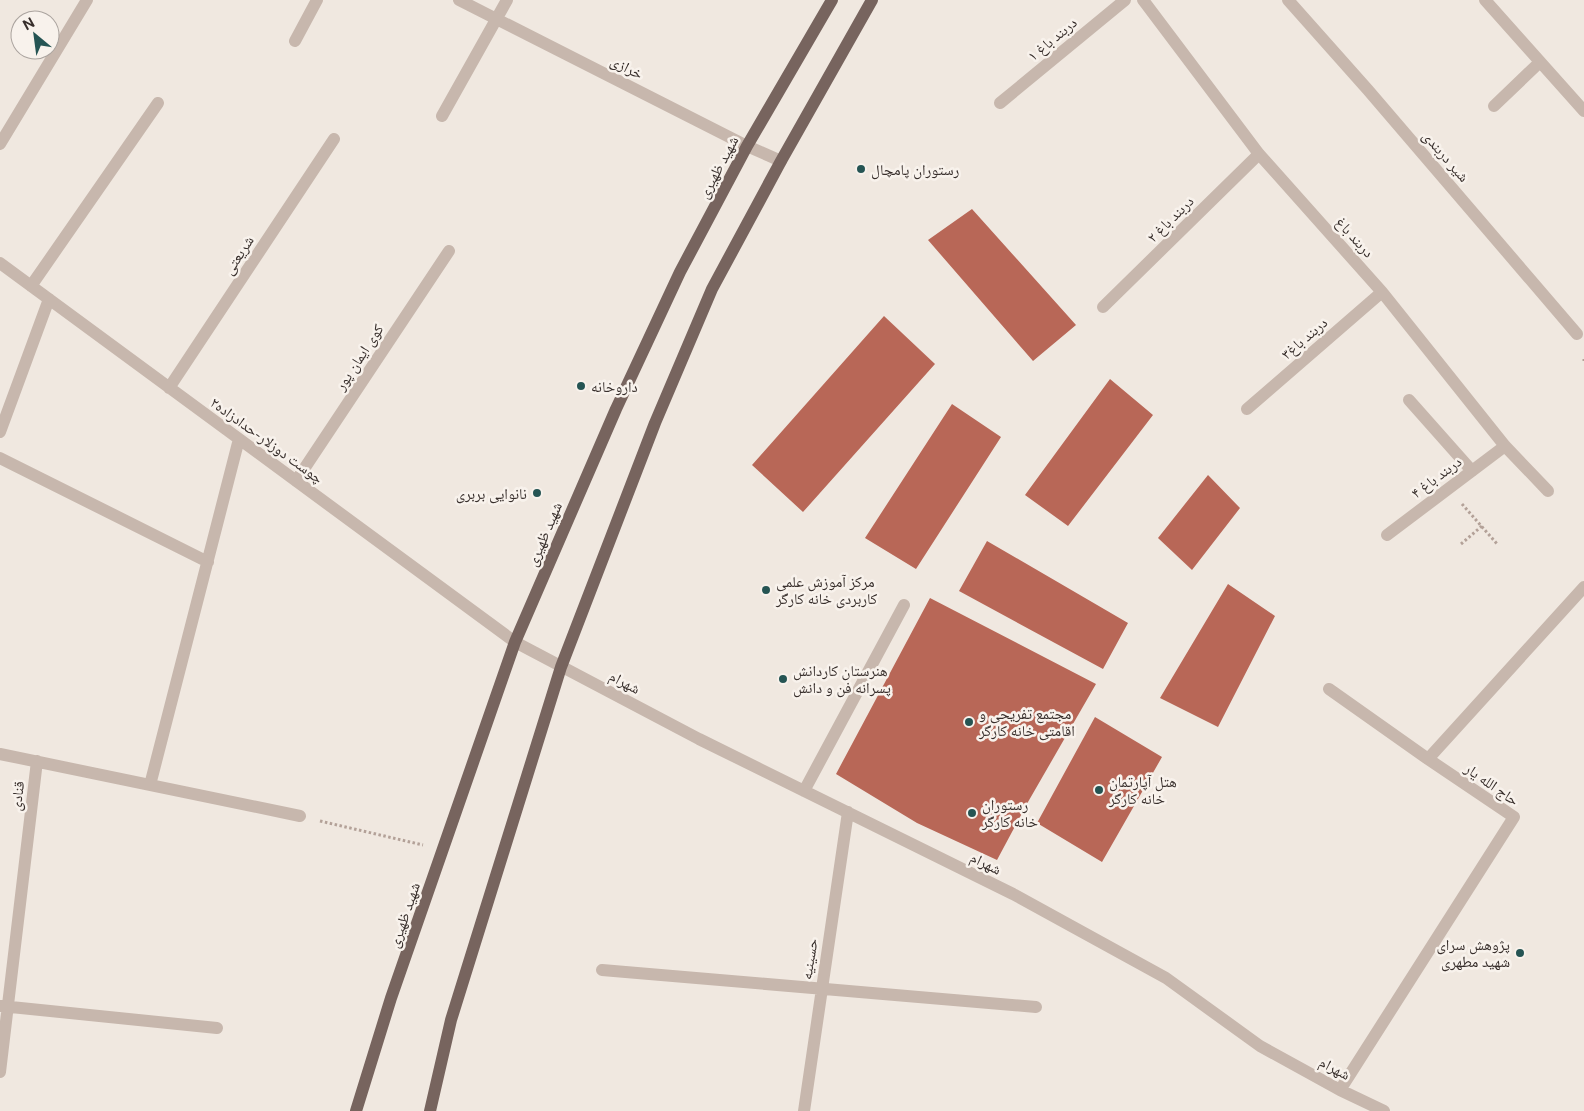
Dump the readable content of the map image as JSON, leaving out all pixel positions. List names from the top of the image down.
{
  "streets": {
    "main road": ["شهید ظهیری"],
    "street": [
      "دربند باغ ۱",
      "خرازی",
      "شیر دربندی",
      "دربند باغ ۲",
      "دربند باغ",
      "شریعتی",
      "دربند باغ۳",
      "کوی ایمان پور",
      "چوست دوزلار-حدادزاده۲",
      "دربند باغ ۴",
      "شهرام",
      "حاج الله یار",
      "قنادی",
      "حسینیه"
    ]
  },
  "crossings": [
    ["خرازی", "شهید ظهیری"],
    ["شهید ظهیری", "چوست دوزلار-حدادزاده۲"],
    ["دربند باغ ۲", "دربند باغ"],
    ["دربند باغ", "دربند باغ۳"],
    ["دربند باغ", "دربند باغ ۴"],
    ["شریعتی", "چوست دوزلار-حدادزاده۲"],
    ["کوی ایمان پور", "چوست دوزلار-حدادزاده۲"],
    ["چوست دوزلار-حدادزاده۲", "شهرام"],
    ["شهرام", "حاج الله یار"],
    ["شهرام", "حسینیه"]
  ],
  "places": [
    "رستوران پامچال",
    "داروخانه",
    "نانوایی بربری",
    "مرکز آموزش علمی کاربردی خانه کارگر",
    "هنرستان کاردانش پسرانه فن و دانش",
    "مجتمع تفریحی و اقامتی خانه کارگر",
    "هتل آپارتمان خانه کارگر",
    "رستوران خانه کارگر",
    "پژوهش سرای شهید مطهری"
  ],
  "north": "top left"
}
